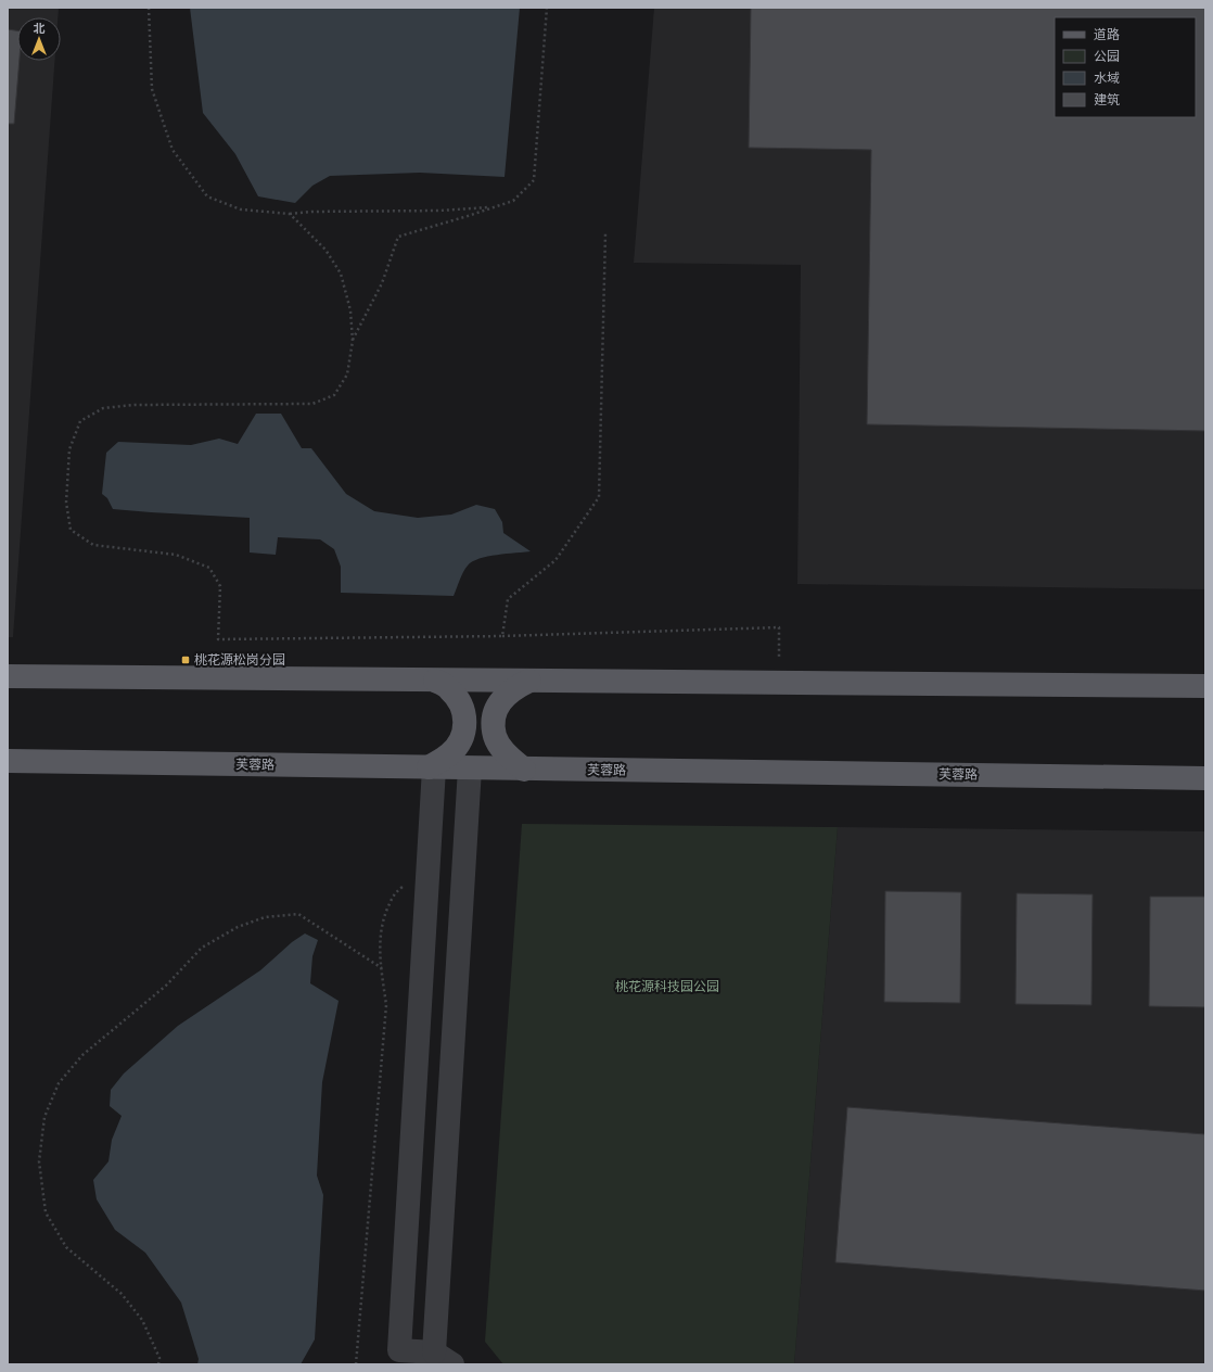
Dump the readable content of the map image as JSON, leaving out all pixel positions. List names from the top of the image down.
{
  "streets": {
    "main road": ["芙蓉路"]
  },
  "parks": ["桃花源科技园公园"],
  "places": {
    "transit": ["桃花源松岗分园"]
  },
  "legend": [
    "道路",
    "公园",
    "水域",
    "建筑"
  ],
  "north": "top"
}
